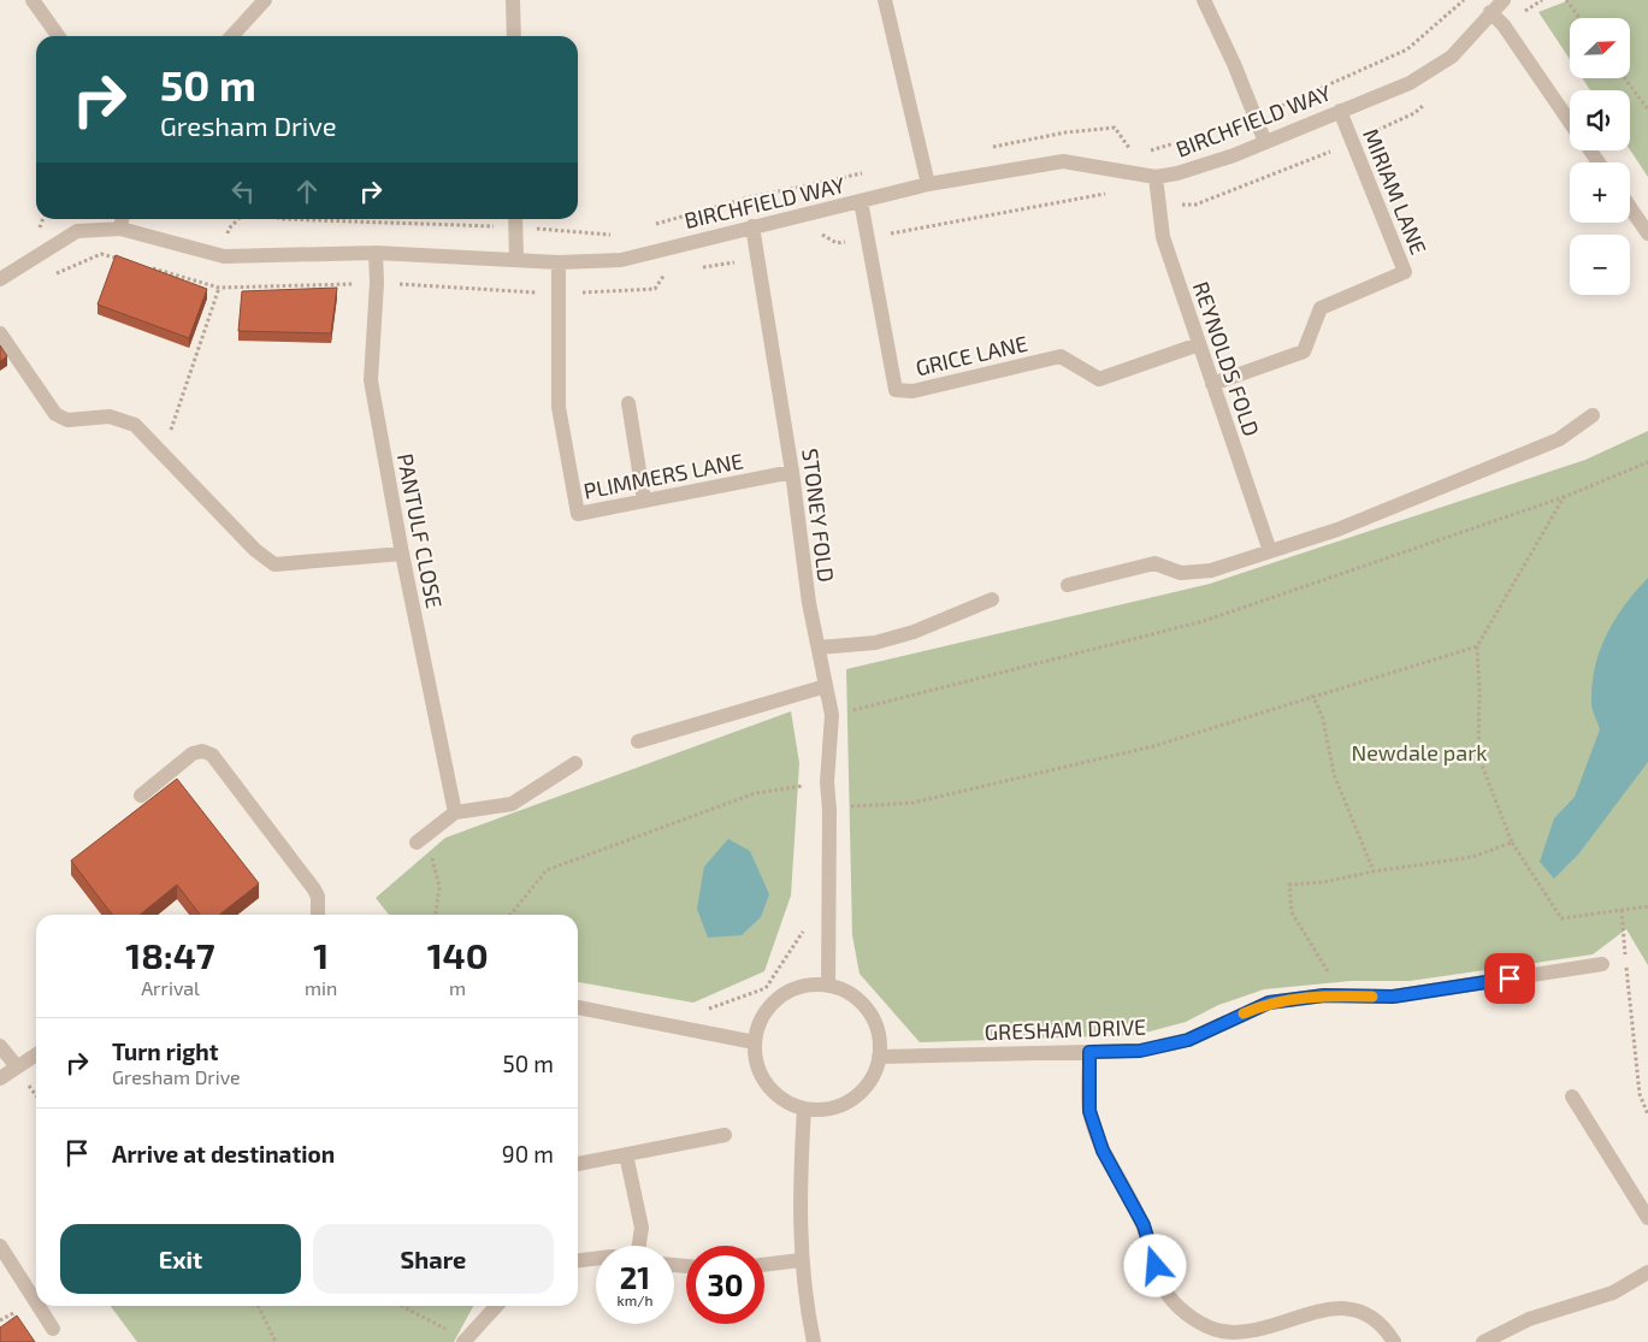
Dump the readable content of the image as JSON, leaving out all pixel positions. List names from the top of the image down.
{
  "streets": {
    "street": [
      "BIRCHFIELD WAY",
      "MIRIAM LANE",
      "GRICE LANE",
      "REYNOLDS FOLD",
      "PLIMMERS LANE",
      "STONEY FOLD",
      "PANTULF CLOSE",
      "GRESHAM DRIVE"
    ]
  },
  "crossings": [
    ["BIRCHFIELD WAY", "MIRIAM LANE"],
    ["BIRCHFIELD WAY", "GRICE LANE"],
    ["BIRCHFIELD WAY", "REYNOLDS FOLD"],
    ["BIRCHFIELD WAY", "PLIMMERS LANE"],
    ["BIRCHFIELD WAY", "STONEY FOLD"],
    ["BIRCHFIELD WAY", "PANTULF CLOSE"],
    ["MIRIAM LANE", "REYNOLDS FOLD"],
    ["GRICE LANE", "REYNOLDS FOLD"],
    ["PLIMMERS LANE", "STONEY FOLD"],
    ["STONEY FOLD", "GRESHAM DRIVE"]
  ],
  "parks": ["Newdale park"],
  "north": "top right",
  "page": {
    "map_buttons": ["+", "−"],
    "turn": ["50 m", "Gresham Drive"],
    "eta": [
      "18:47",
      "Arrival",
      "1",
      "min",
      "140",
      "m"
    ],
    "list": [
      {
        "name": "Turn right",
        "note": "Gresham Drive",
        "value": "50 m"
      },
      {
        "name": "Arrive at destination",
        "value": "90 m"
      }
    ],
    "buttons": ["Exit", "Share"],
    "speed": "21 km/h",
    "limit": "30"
  }
}
